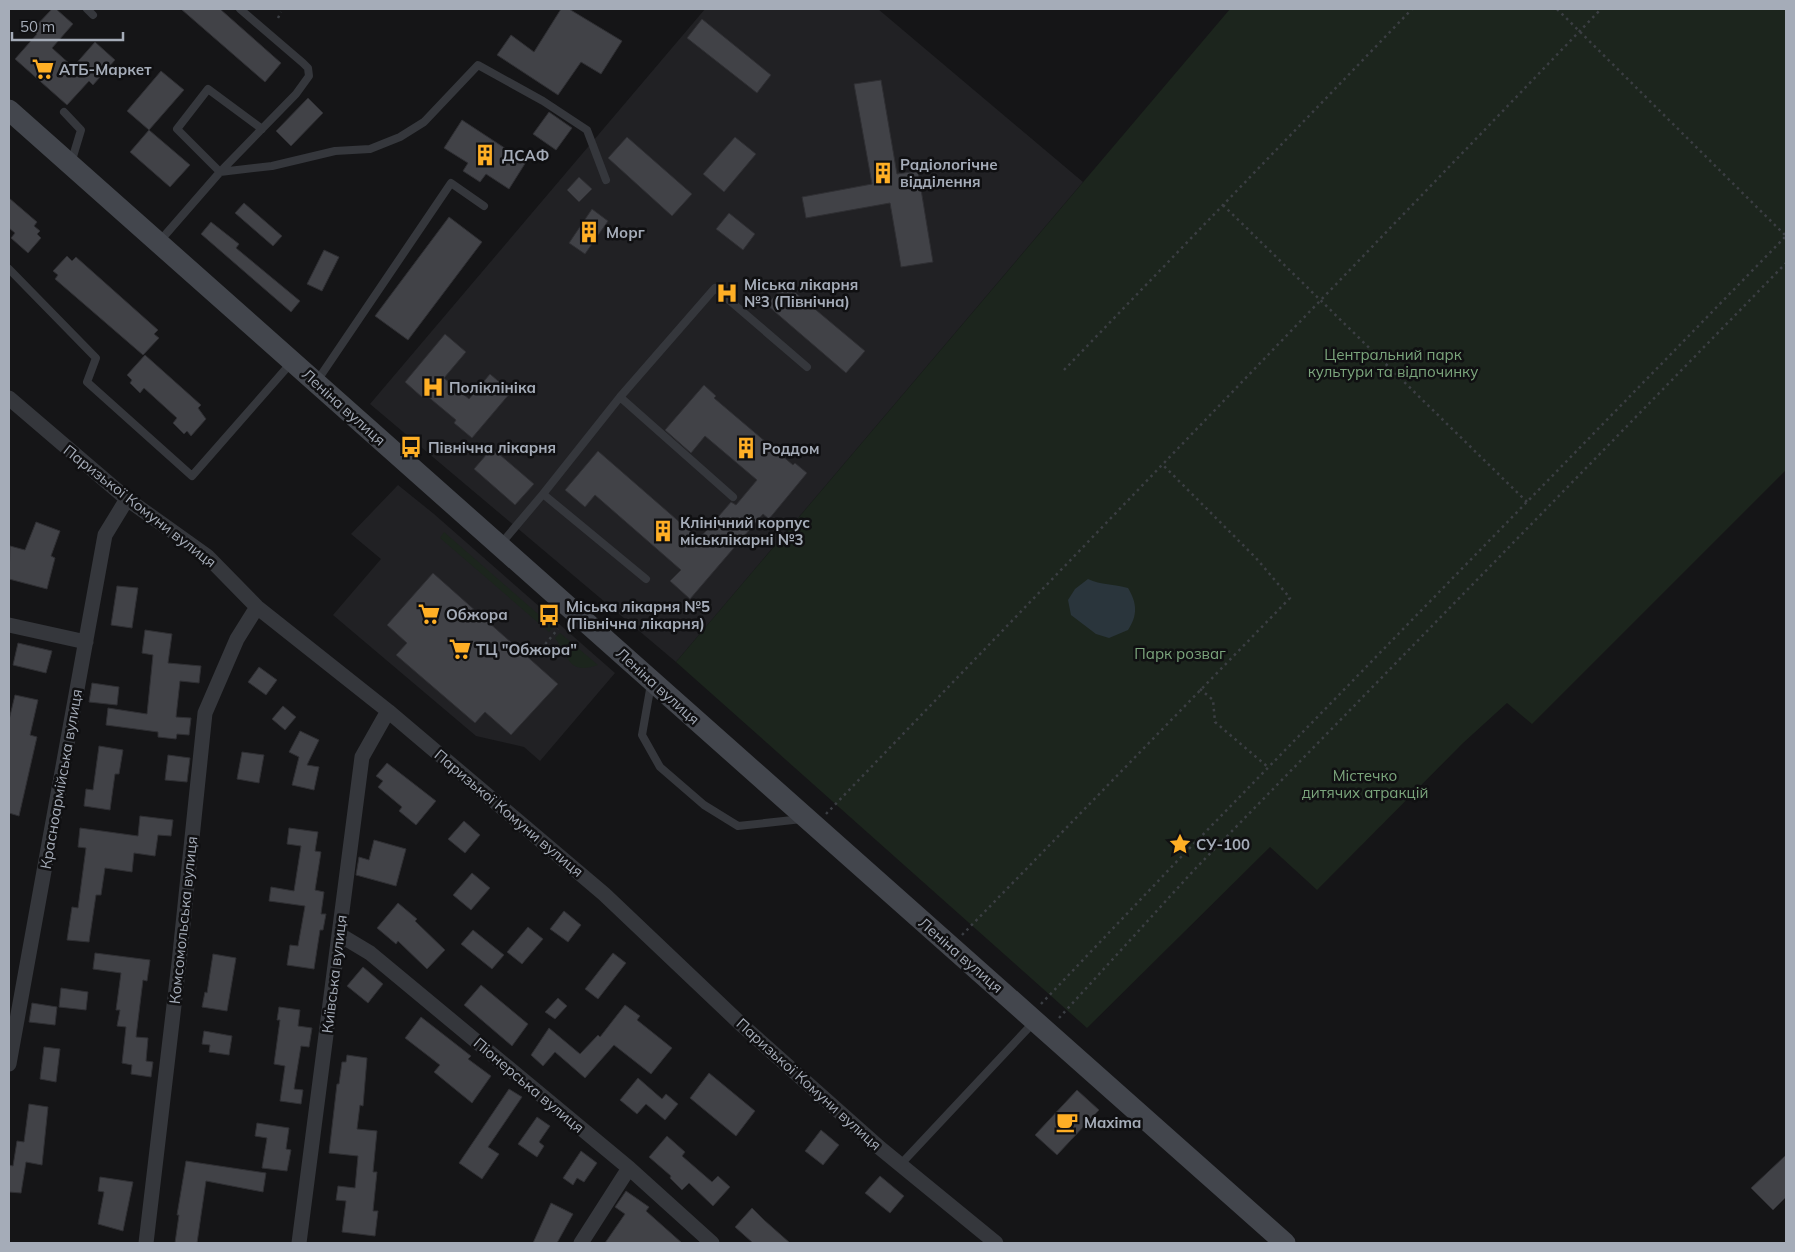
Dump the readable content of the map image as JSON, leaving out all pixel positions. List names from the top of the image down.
{
  "streets": {
    "main road": ["Леніна вулиця"],
    "street": [
      "Паризької Комуни вулиця",
      "Красноармійська вулиця",
      "Комсомольська вулиця",
      "Київська вулиця",
      "Піонерська вулиця"
    ]
  },
  "crossings": [
    ["Паризької Комуни вулиця", "Красноармійська вулиця"],
    ["Паризької Комуни вулиця", "Комсомольська вулиця"],
    ["Паризької Комуни вулиця", "Київська вулиця"],
    ["Київська вулиця", "Піонерська вулиця"]
  ],
  "parks": ["Центральний парк культури та відпочинку", "Парк розваг", "Містечко дитячих атракцій"],
  "places": {
    "supermarket": ["АТБ-Маркет", "Обжора", "ТЦ \"Обжора\""],
    "building": [
      "ДСАФ",
      "Радіологічне відділення",
      "Морг",
      "Роддом",
      "Клінічний корпус міськлікарні №3"
    ],
    "hospital": ["Міська лікарня №3 (Північна)", "Поліклініка"],
    "bus stop": ["Північна лікарня", "Міська лікарня №5 (Північна лікарня)"],
    "place": ["СУ-100"],
    "cafe": ["Maxima"]
  },
  "scale_bar": "50 m"
}
